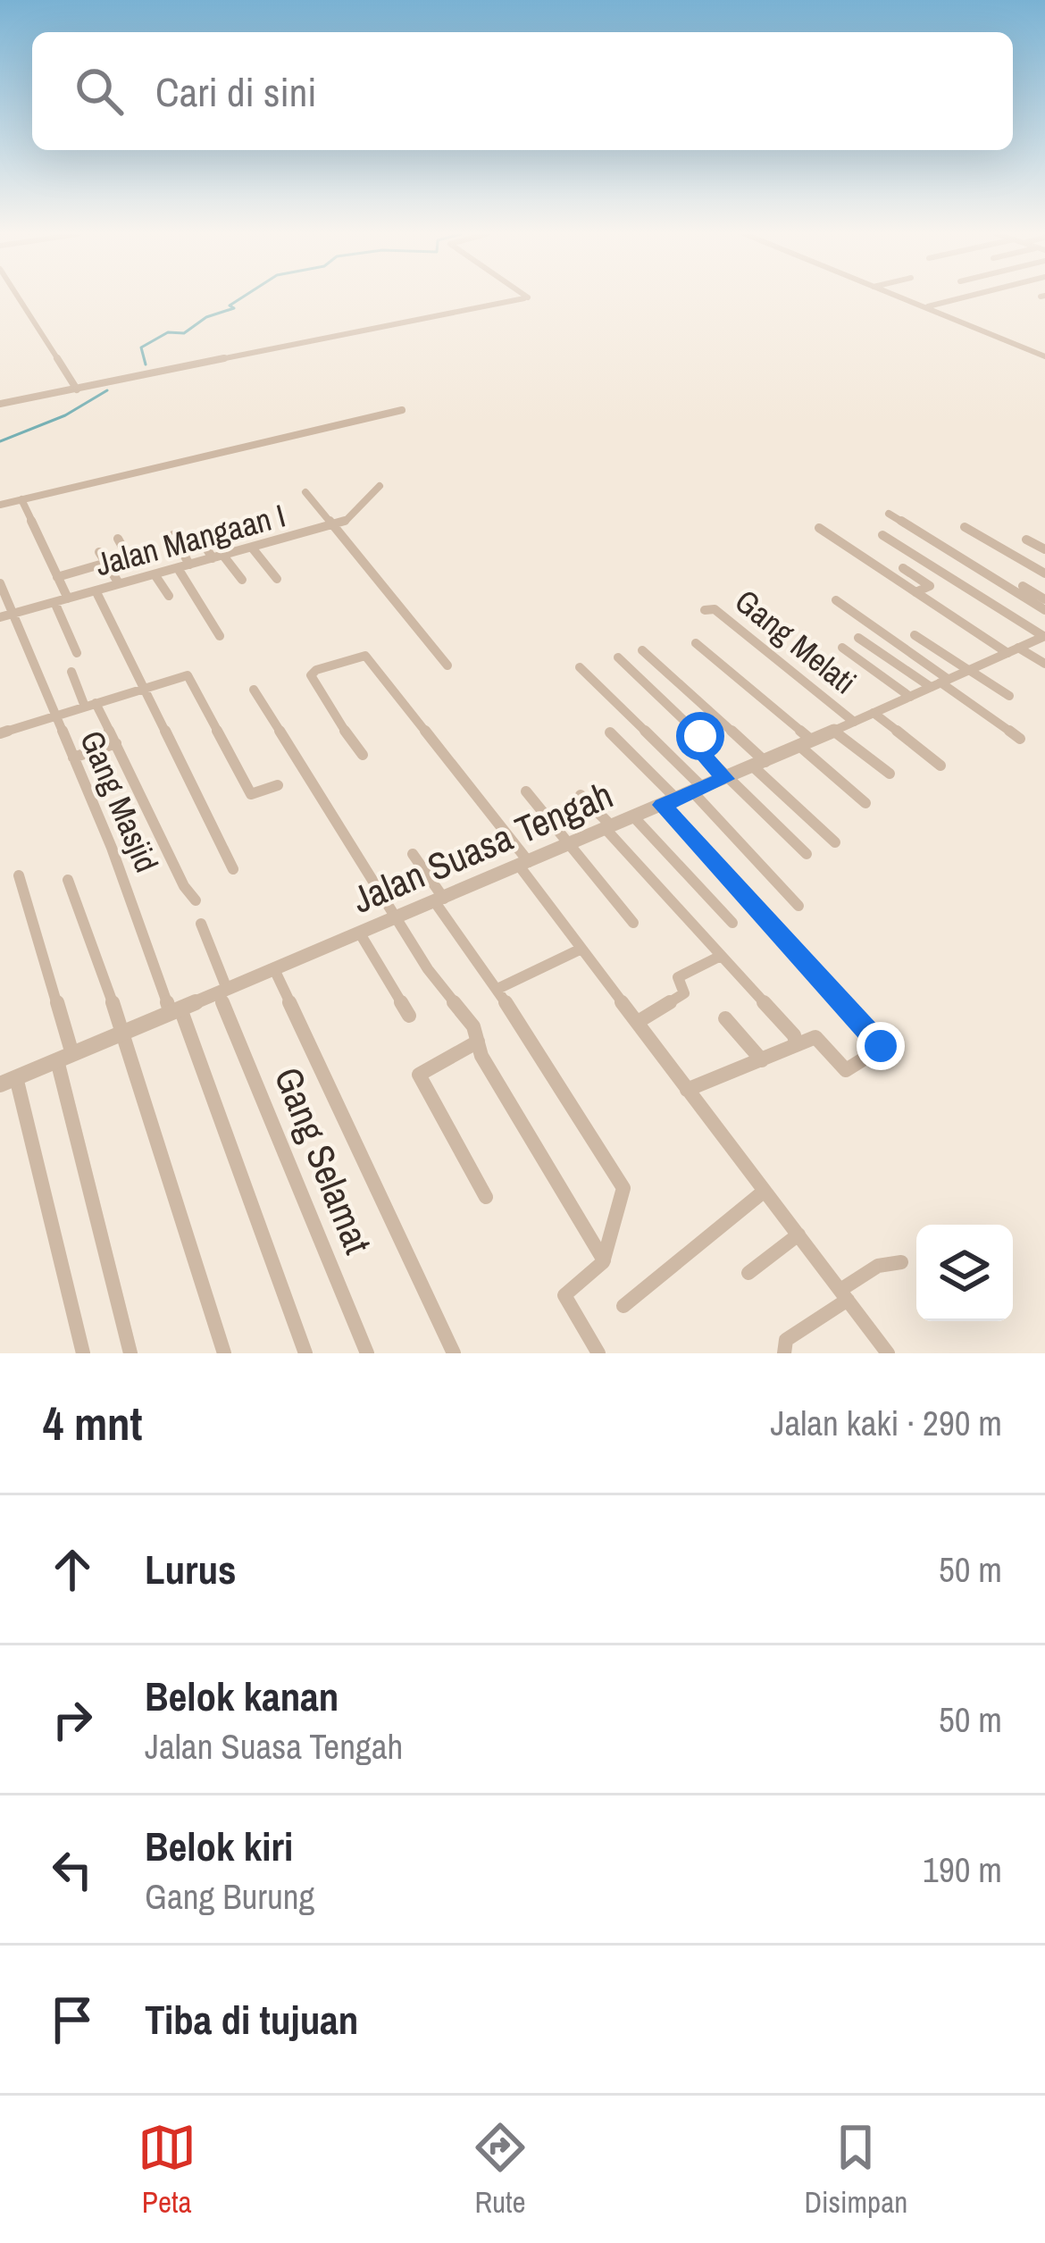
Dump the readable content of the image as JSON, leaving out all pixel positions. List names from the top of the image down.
{
  "streets": {
    "street": [
      "Jalan Mangaan I",
      "Gang Melati",
      "Gang Masjid",
      "Jalan Suasa Tengah",
      "Gang Selamat"
    ]
  },
  "crossings": [
    ["Jalan Mangaan I", "Gang Masjid"],
    ["Gang Melati", "Jalan Suasa Tengah"],
    ["Gang Masjid", "Jalan Suasa Tengah"],
    ["Jalan Suasa Tengah", "Gang Selamat"]
  ],
  "page": {
    "search": "Cari di sini",
    "heading": ["4 mnt", "Jalan kaki · 290 m"],
    "list": [
      ["Lurus", "50 m"],
      ["Belok kanan", "Jalan Suasa Tengah", "50 m"],
      ["Belok kiri", "Gang Burung", "190 m"],
      "Tiba di tujuan"
    ],
    "nav": ["Peta", "Rute", "Disimpan"]
  }
}
